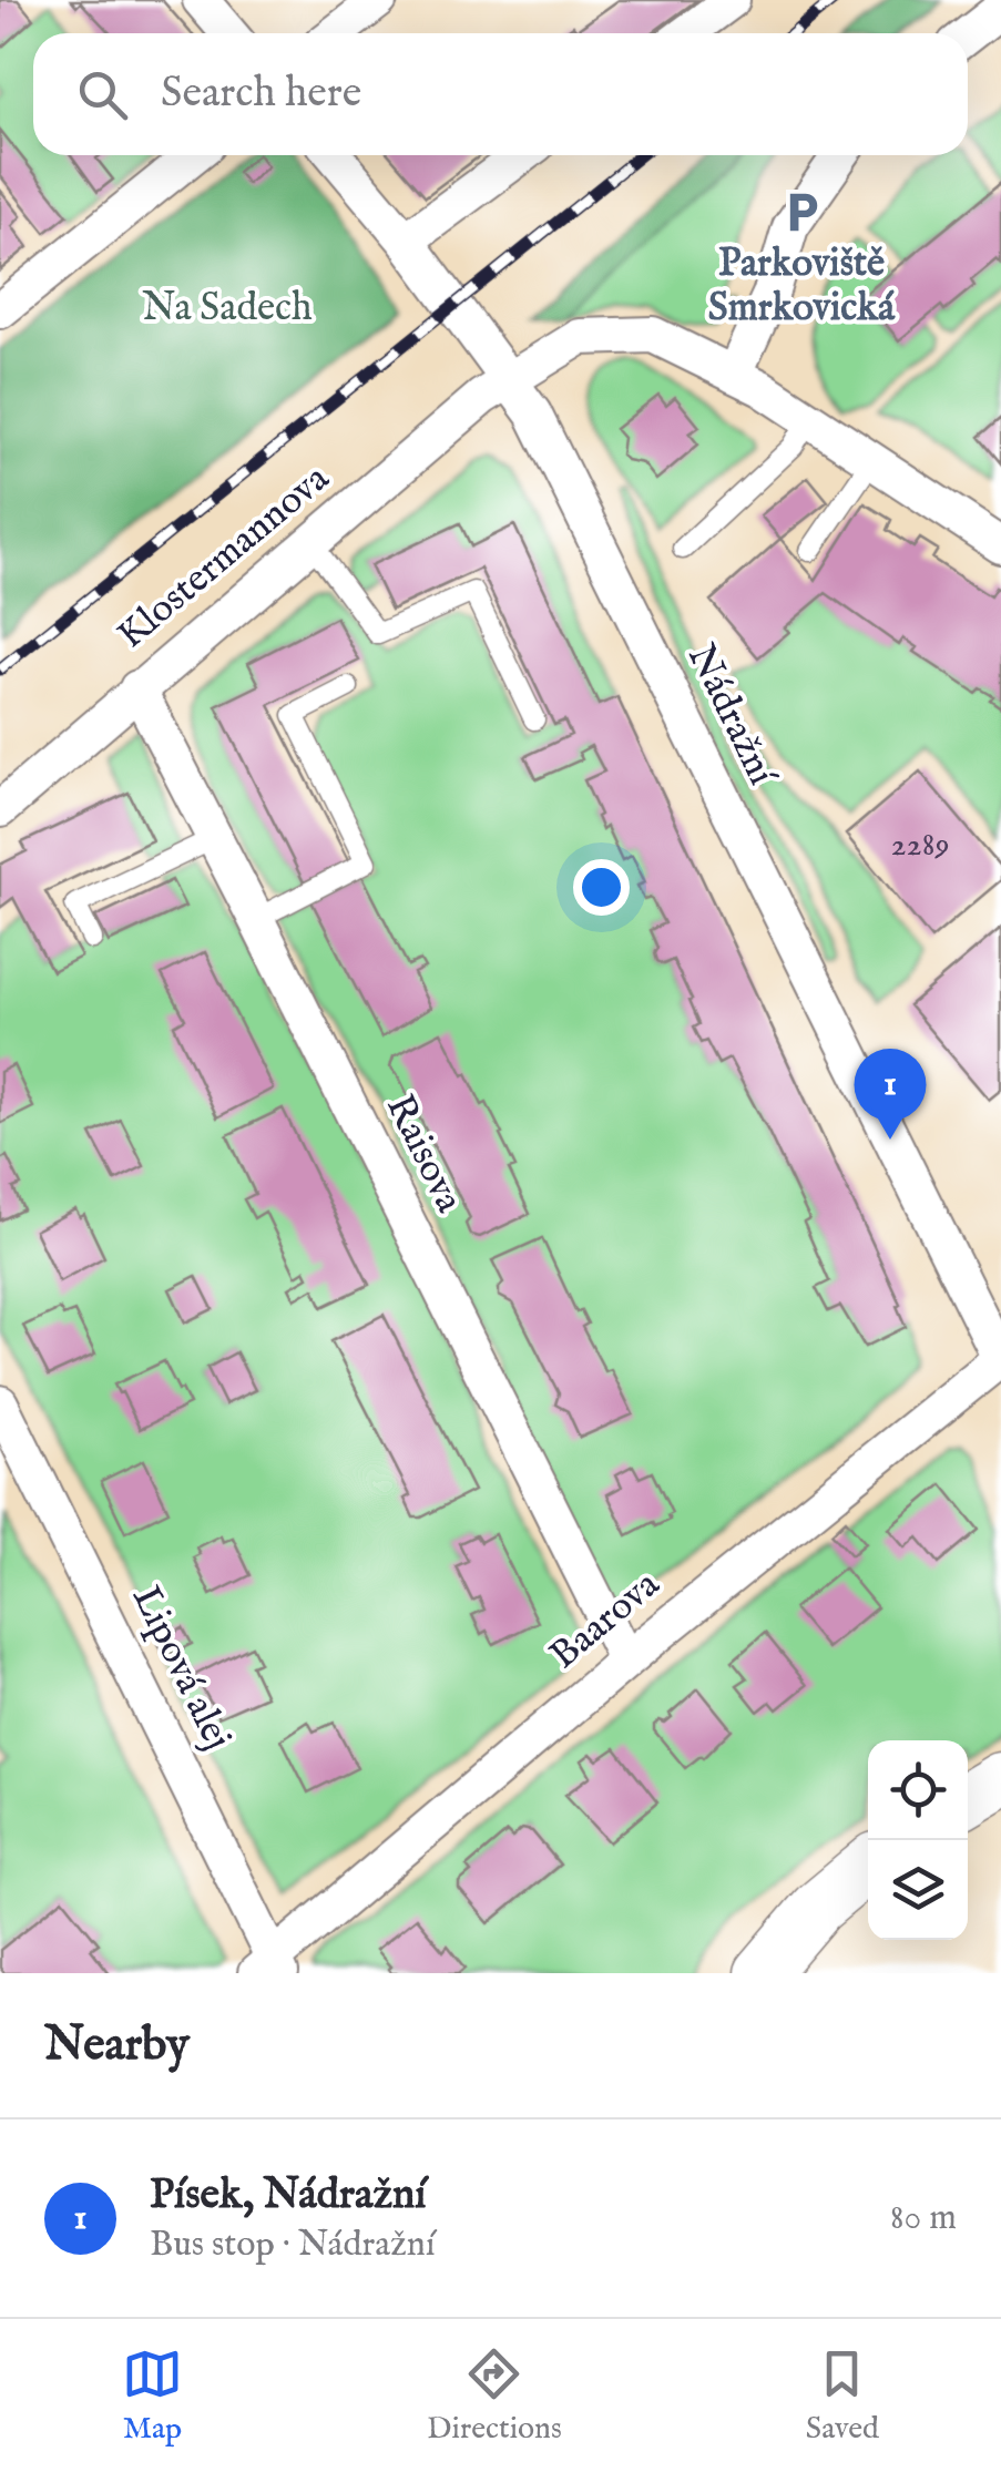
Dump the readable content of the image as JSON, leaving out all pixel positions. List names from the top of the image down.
{
  "streets": {
    "street": [
      "Klostermannova",
      "Nádražní",
      "Raisova",
      "Baarova",
      "Lipová alej"
    ]
  },
  "crossings": [
    ["Klostermannova", "Nádražní"],
    ["Klostermannova", "Raisova"],
    ["Nádražní", "Baarova"],
    ["Raisova", "Baarova"],
    ["Baarova", "Lipová alej"]
  ],
  "parks": ["Na Sadech"],
  "places": {
    "parking": ["Parkoviště Smrkovická"]
  },
  "house_numbers": ["2289"],
  "page": {
    "search": "Search here",
    "pins": "1",
    "heading": "Nearby",
    "list": [
      {
        "mark": "1",
        "name": "Písek, Nádražní",
        "note": "Bus stop · Nádražní",
        "value": "80 m"
      }
    ],
    "nav": ["Map", "Directions", "Saved"]
  }
}
